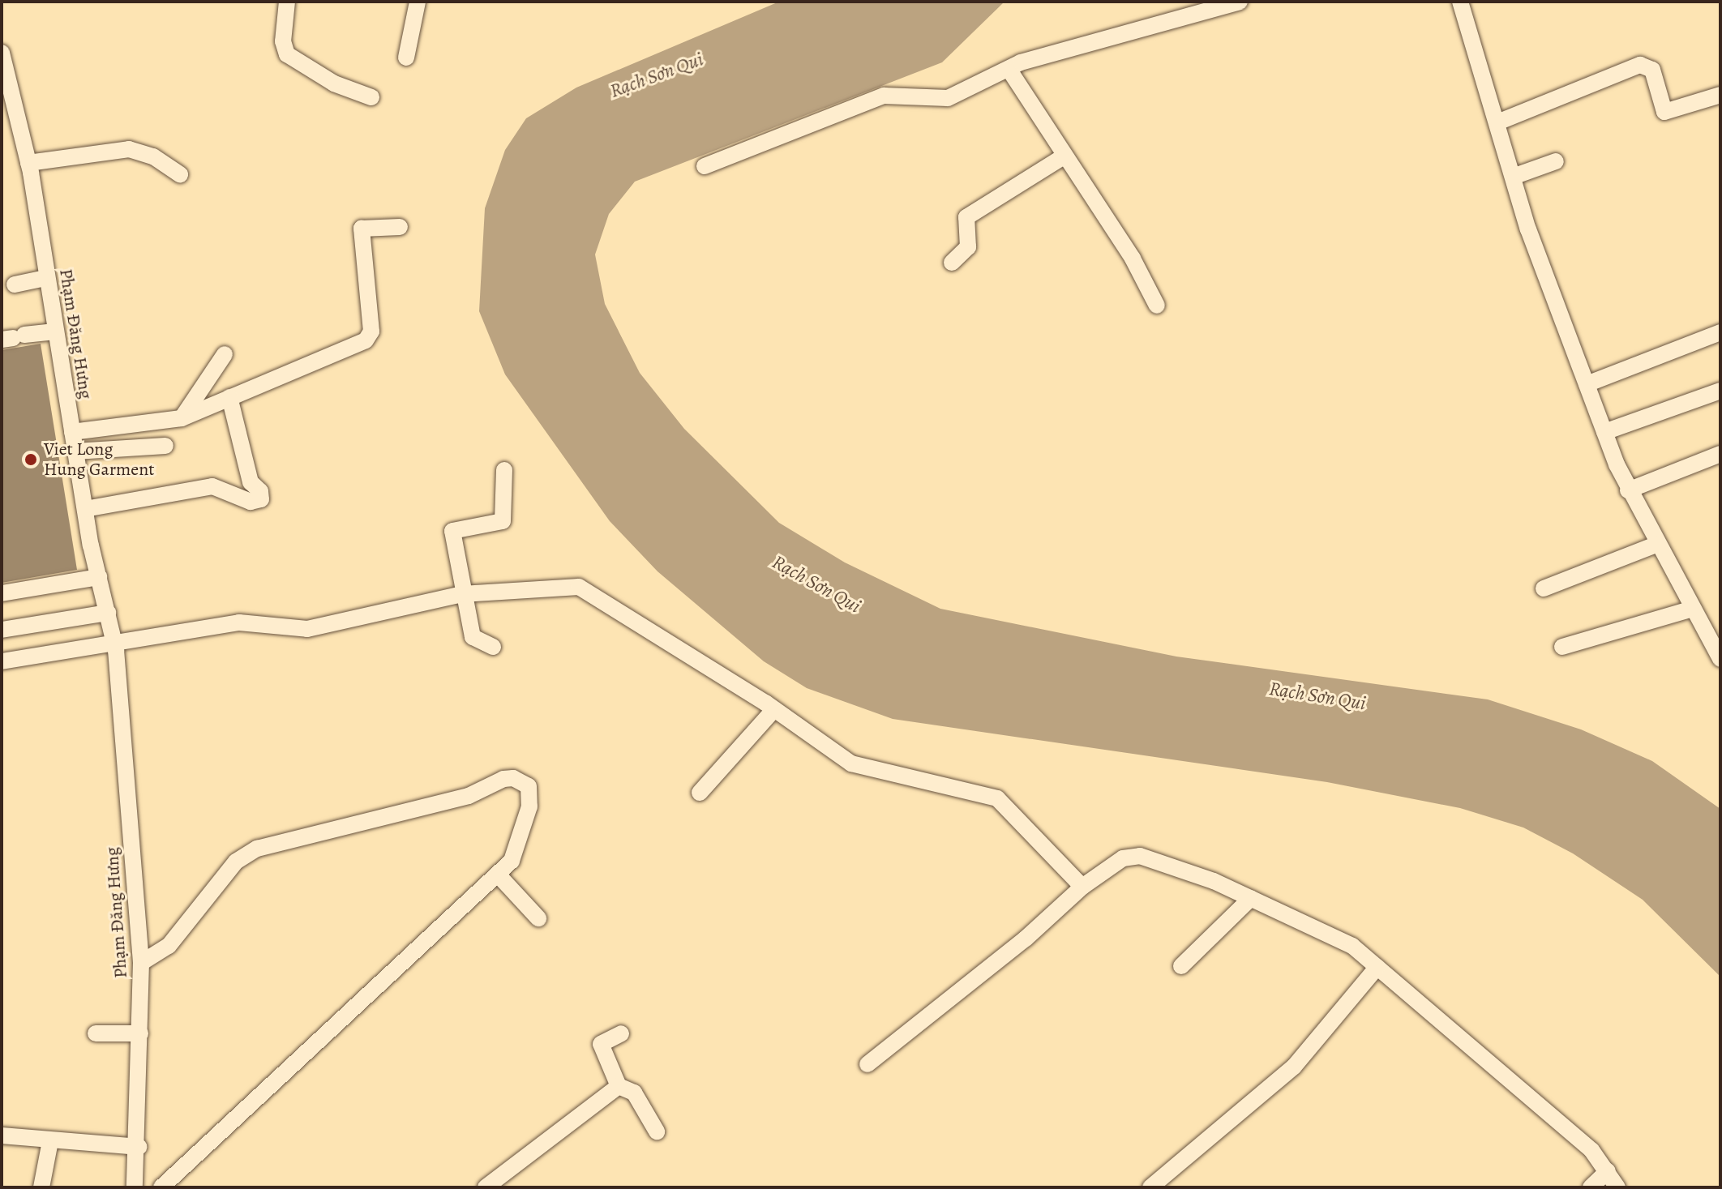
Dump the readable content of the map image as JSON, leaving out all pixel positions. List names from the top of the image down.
{
  "streets": {
    "street": ["Phạm Đăng Hưng"]
  },
  "water": ["Rạch Sơn Qui"],
  "places": ["Viet Long Hung Garment"]
}
